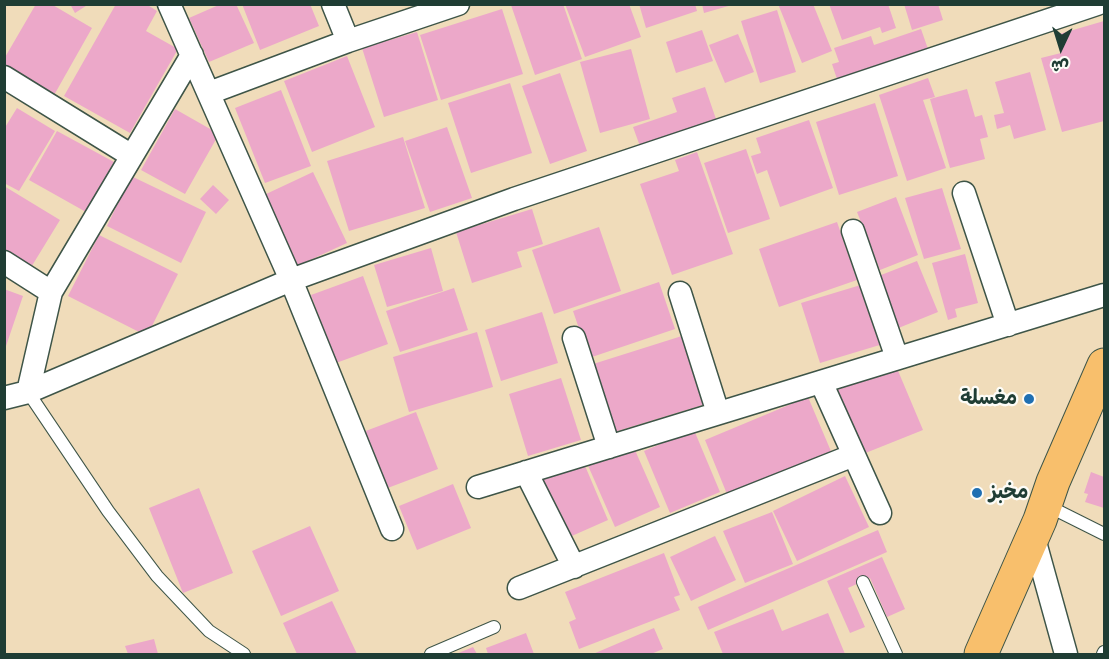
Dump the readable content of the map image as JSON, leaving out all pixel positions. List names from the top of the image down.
{
  "places": ["مغسلة", "مخبز"],
  "north": "bottom"
}
